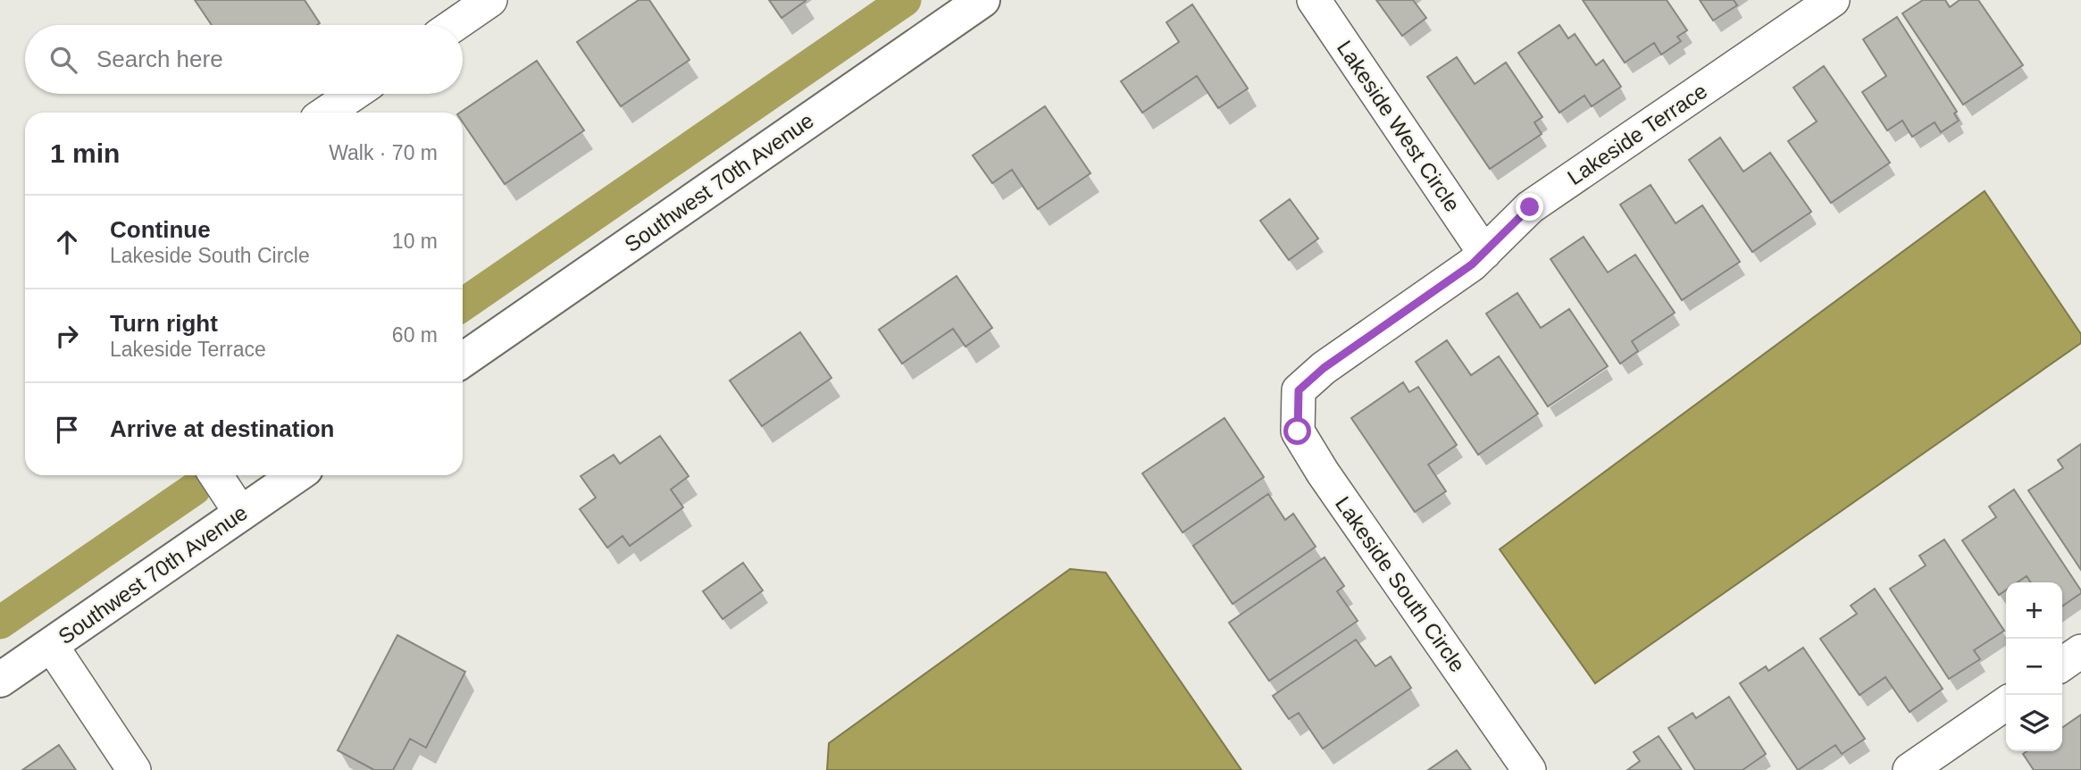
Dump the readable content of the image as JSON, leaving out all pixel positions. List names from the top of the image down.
{
  "streets": {
    "street": [
      "Lakeside West Circle",
      "Lakeside Terrace",
      "Southwest 70th Avenue",
      "Lakeside South Circle"
    ]
  },
  "crossings": [
    ["Lakeside West Circle", "Lakeside Terrace"],
    ["Lakeside Terrace", "Lakeside South Circle"]
  ],
  "page": {
    "search": "Search here",
    "heading": ["1 min", "Walk · 70 m"],
    "list": [
      ["Continue", "Lakeside South Circle", "10 m"],
      ["Turn right", "Lakeside Terrace", "60 m"],
      "Arrive at destination"
    ],
    "map_buttons": ["+", "−"]
  }
}
